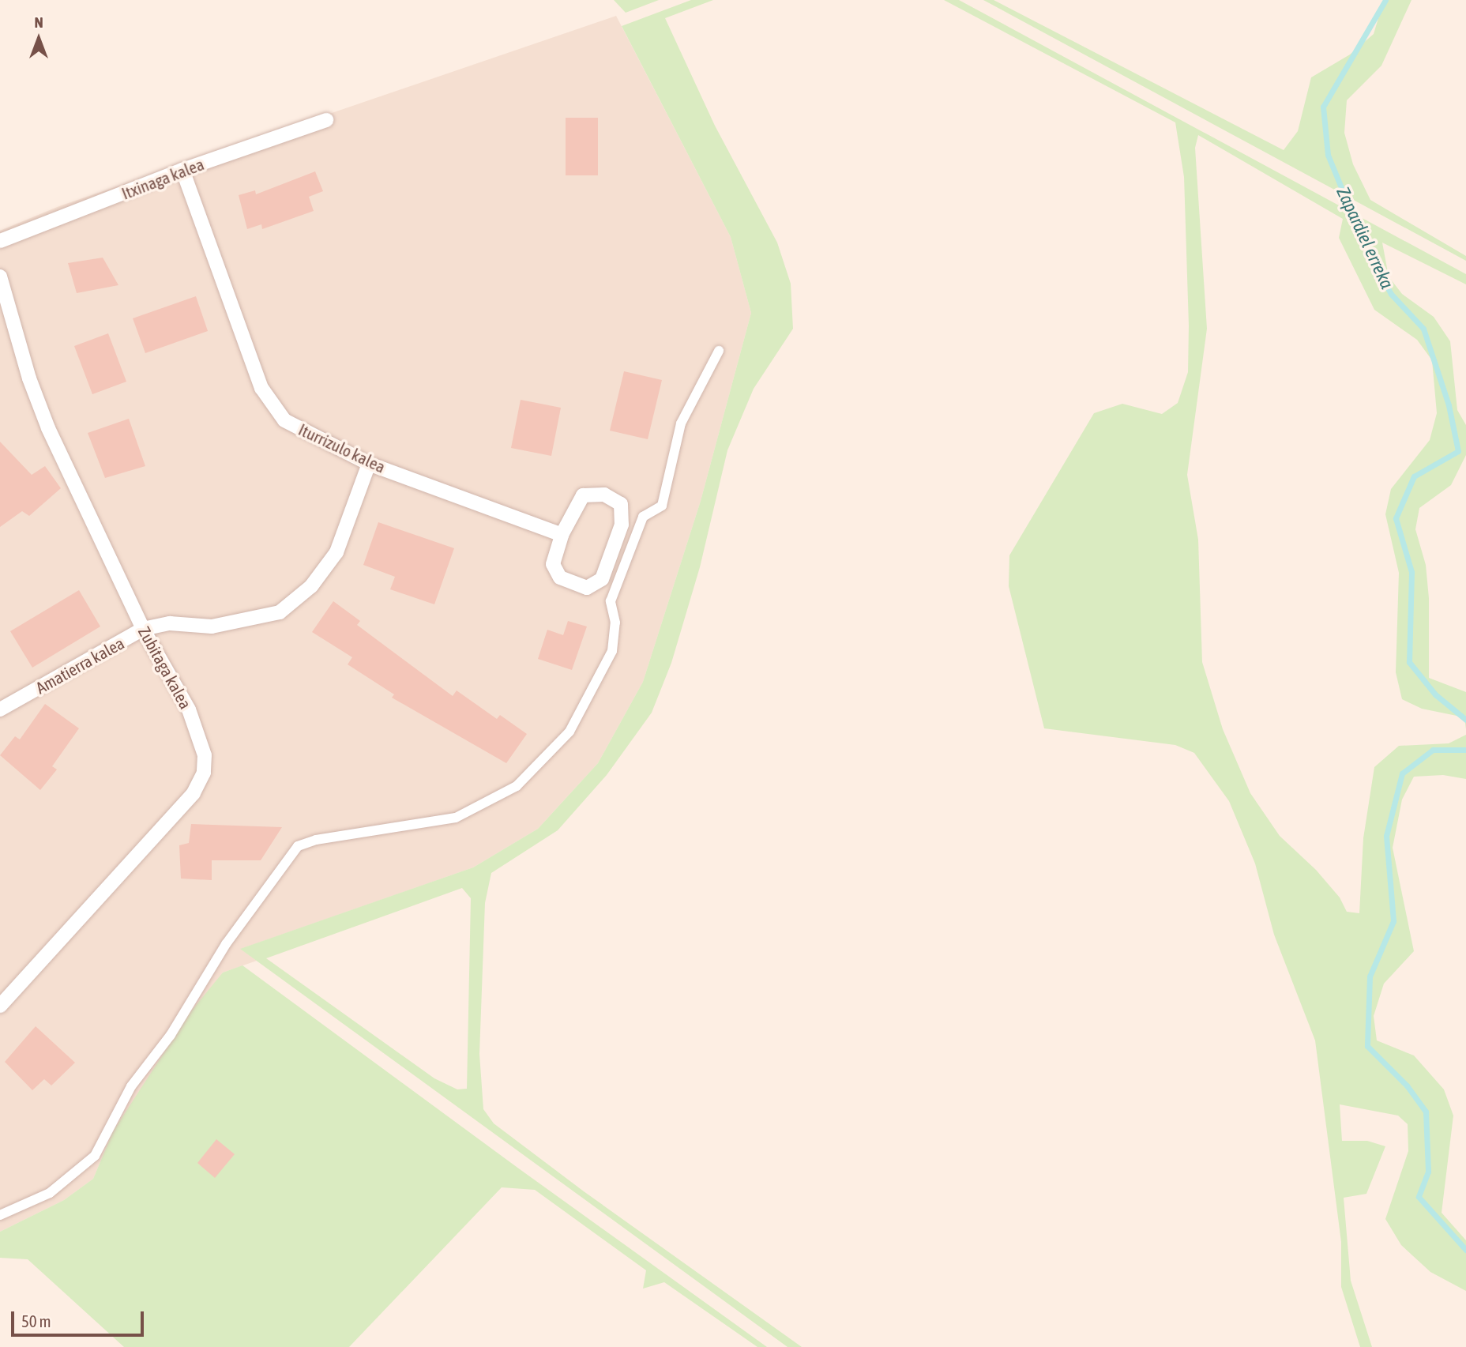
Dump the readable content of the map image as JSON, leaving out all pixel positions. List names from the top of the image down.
{
  "streets": {
    "street": [
      "Itxinaga kalea",
      "Iturrizulo kalea",
      "Amatierra kalea",
      "Zubitaga kalea"
    ]
  },
  "crossings": [
    ["Itxinaga kalea", "Iturrizulo kalea"],
    ["Iturrizulo kalea", "Amatierra kalea"],
    ["Amatierra kalea", "Zubitaga kalea"]
  ],
  "water": ["Zapardiel erreka"],
  "scale_bar": "50 m",
  "north": "top"
}
